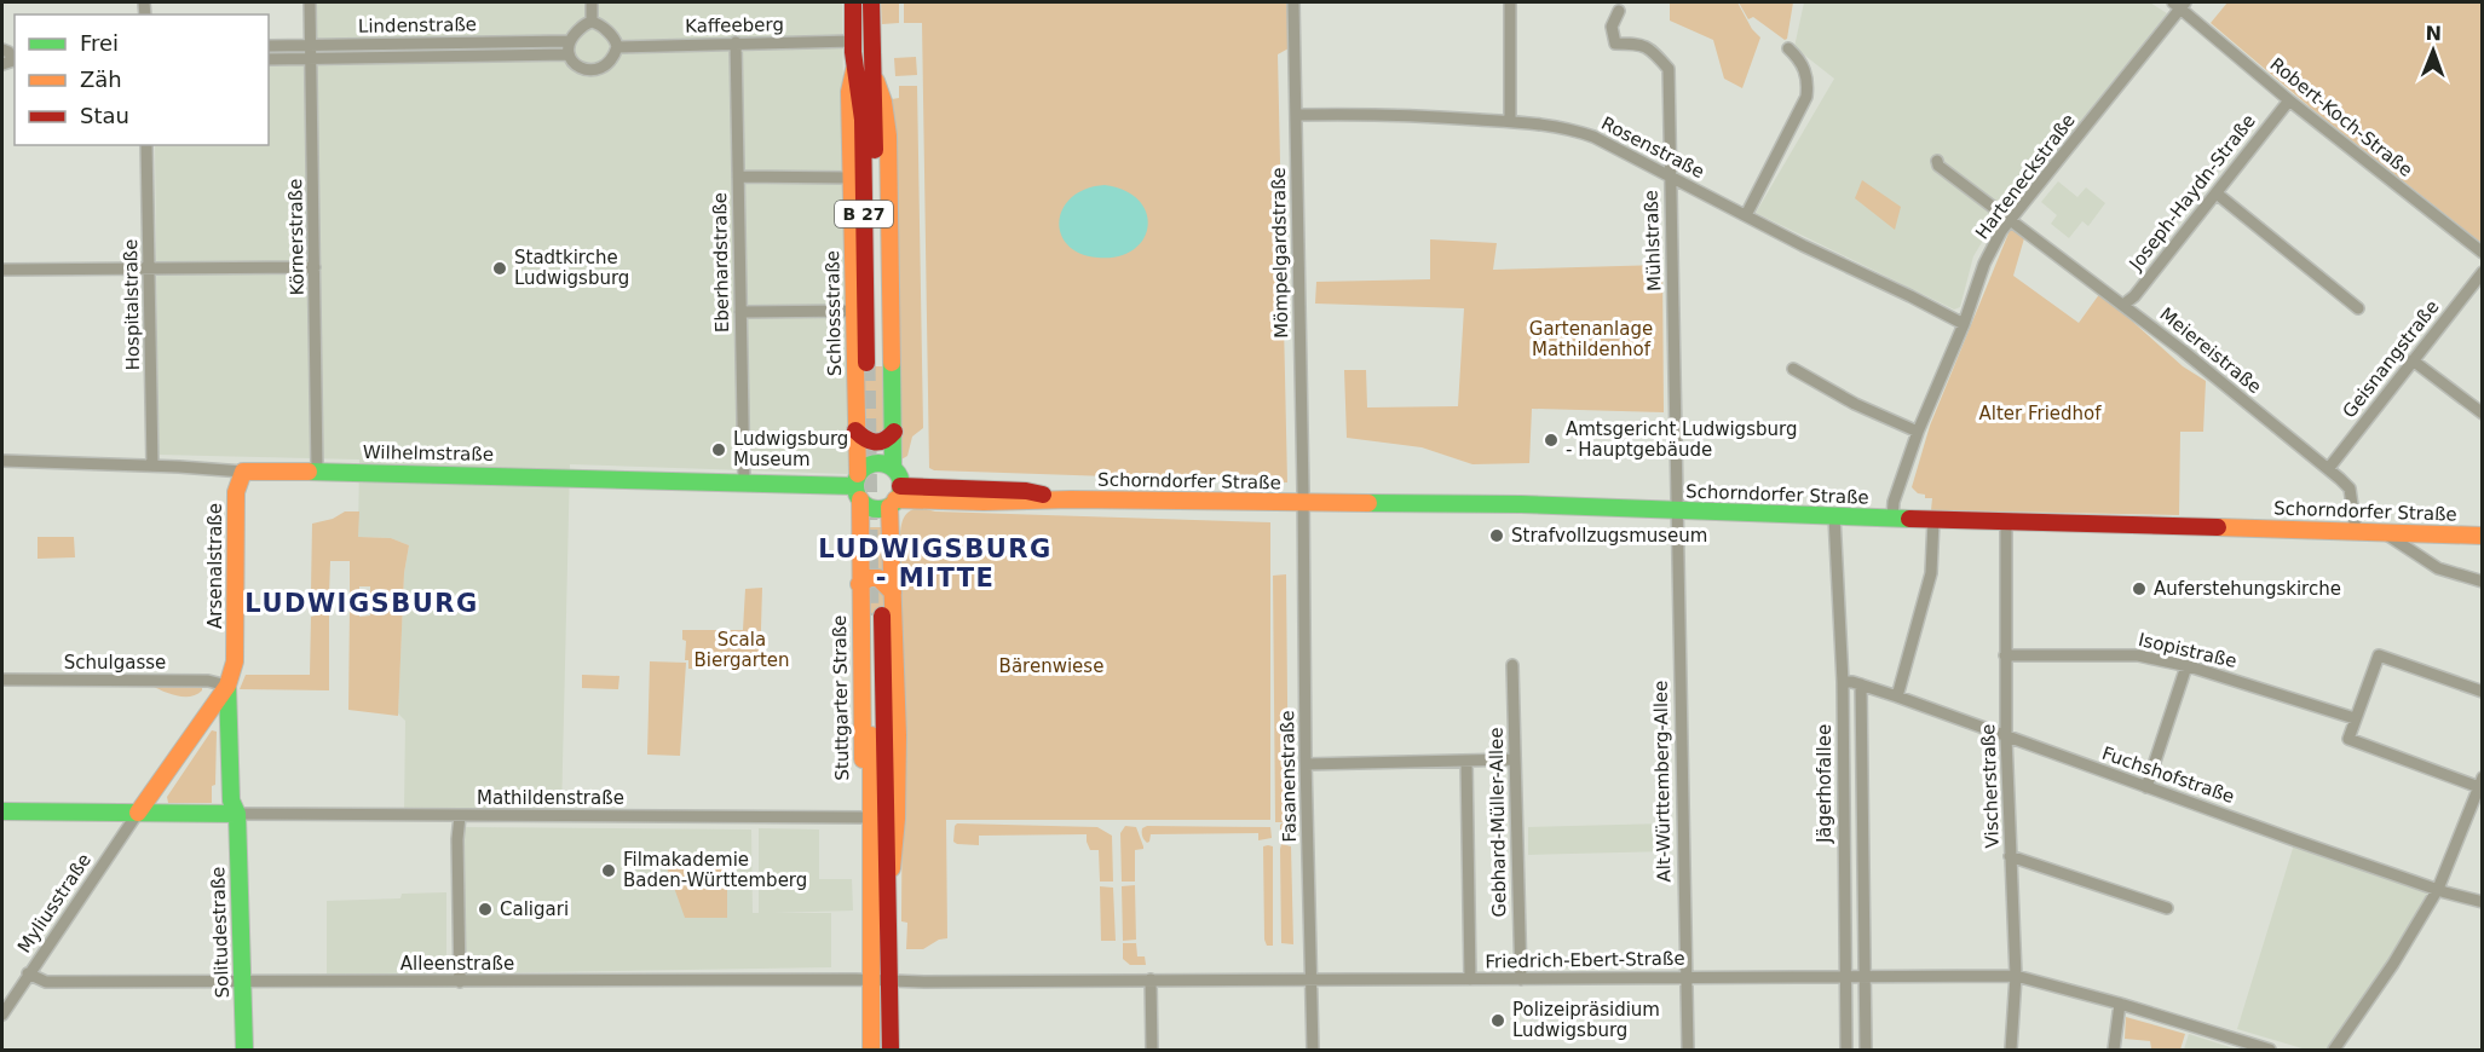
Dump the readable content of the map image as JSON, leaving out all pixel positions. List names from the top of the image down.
{
  "streets": {
    "main road": [
      "B 27",
      "Schlossstraße",
      "Wilhelmstraße",
      "Schorndorfer Straße",
      "Arsenalstraße",
      "Stuttgarter Straße",
      "Solitudestraße"
    ],
    "street": [
      "Lindenstraße",
      "Kaffeeberg",
      "Robert-Koch-Straße",
      "Rosenstraße",
      "Harteneckstraße",
      "Joseph-Haydn-Straße",
      "Körnerstraße",
      "Mühlstraße",
      "Mömpelgardstraße",
      "Eberhardstraße",
      "Hospitalstraße",
      "Meiereistraße",
      "Geisnangstraße",
      "Isopistraße",
      "Schulgasse",
      "Fuchshofstraße",
      "Fasanenstraße",
      "Alt-Württemberg-Allee",
      "Jägerhofallee",
      "Vischerstraße",
      "Mathildenstraße",
      "Gebhard-Müller-Allee",
      "Myliusstraße",
      "Friedrich-Ebert-Straße",
      "Alleenstraße"
    ]
  },
  "crossings": [
    ["Lindenstraße", "Kaffeeberg"],
    ["Lindenstraße", "Körnerstraße"],
    ["Kaffeeberg", "Eberhardstraße"],
    ["Kaffeeberg", "Schlossstraße"],
    ["Robert-Koch-Straße", "Harteneckstraße"],
    ["Robert-Koch-Straße", "Joseph-Haydn-Straße"],
    ["Rosenstraße", "Harteneckstraße"],
    ["Rosenstraße", "Mühlstraße"],
    ["Rosenstraße", "Mömpelgardstraße"],
    ["Harteneckstraße", "Meiereistraße"],
    ["Harteneckstraße", "Schorndorfer Straße"],
    ["Joseph-Haydn-Straße", "Meiereistraße"],
    ["Körnerstraße", "Wilhelmstraße"],
    ["Mühlstraße", "Schorndorfer Straße"],
    ["Mühlstraße", "Alt-Württemberg-Allee"],
    ["Mömpelgardstraße", "Schorndorfer Straße"],
    ["Mömpelgardstraße", "Fasanenstraße"],
    ["Eberhardstraße", "Wilhelmstraße"],
    ["Hospitalstraße", "Wilhelmstraße"],
    ["Schlossstraße", "Wilhelmstraße"],
    ["Schlossstraße", "Schorndorfer Straße"],
    ["Schlossstraße", "Stuttgarter Straße"],
    ["Meiereistraße", "Geisnangstraße"],
    ["Meiereistraße", "Schorndorfer Straße"],
    ["Wilhelmstraße", "Schorndorfer Straße"],
    ["Wilhelmstraße", "Arsenalstraße"],
    ["Wilhelmstraße", "Stuttgarter Straße"],
    ["Schorndorfer Straße", "Stuttgarter Straße"],
    ["Schorndorfer Straße", "Fasanenstraße"],
    ["Schorndorfer Straße", "Alt-Württemberg-Allee"],
    ["Schorndorfer Straße", "Jägerhofallee"],
    ["Schorndorfer Straße", "Vischerstraße"],
    ["Arsenalstraße", "Schulgasse"],
    ["Arsenalstraße", "Solitudestraße"],
    ["Isopistraße", "Vischerstraße"],
    ["Schulgasse", "Solitudestraße"],
    ["Stuttgarter Straße", "Mathildenstraße"],
    ["Stuttgarter Straße", "Friedrich-Ebert-Straße"],
    ["Stuttgarter Straße", "Alleenstraße"],
    ["Fuchshofstraße", "Jägerhofallee"],
    ["Fuchshofstraße", "Vischerstraße"],
    ["Fasanenstraße", "Friedrich-Ebert-Straße"],
    ["Alt-Württemberg-Allee", "Friedrich-Ebert-Straße"],
    ["Jägerhofallee", "Friedrich-Ebert-Straße"],
    ["Vischerstraße", "Friedrich-Ebert-Straße"],
    ["Mathildenstraße", "Solitudestraße"],
    ["Gebhard-Müller-Allee", "Friedrich-Ebert-Straße"],
    ["Myliusstraße", "Alleenstraße"],
    ["Solitudestraße", "Alleenstraße"],
    ["Friedrich-Ebert-Straße", "Alleenstraße"]
  ],
  "districts": ["LUDWIGSBURG - MITTE", "LUDWIGSBURG"],
  "parks": [
    "Gartenanlage Mathildenhof",
    "Alter Friedhof",
    "Scala Biergarten",
    "Bärenwiese"
  ],
  "places": [
    "Stadtkirche Ludwigsburg",
    "Amtsgericht Ludwigsburg - Hauptgebäude",
    "Ludwigsburg Museum",
    "Strafvollzugsmuseum",
    "Auferstehungskirche",
    "Filmakademie Baden-Württemberg",
    "Caligari",
    "Polizeipräsidium Ludwigsburg"
  ],
  "legend": ["Frei", "Zäh", "Stau"],
  "north": "top"
}
